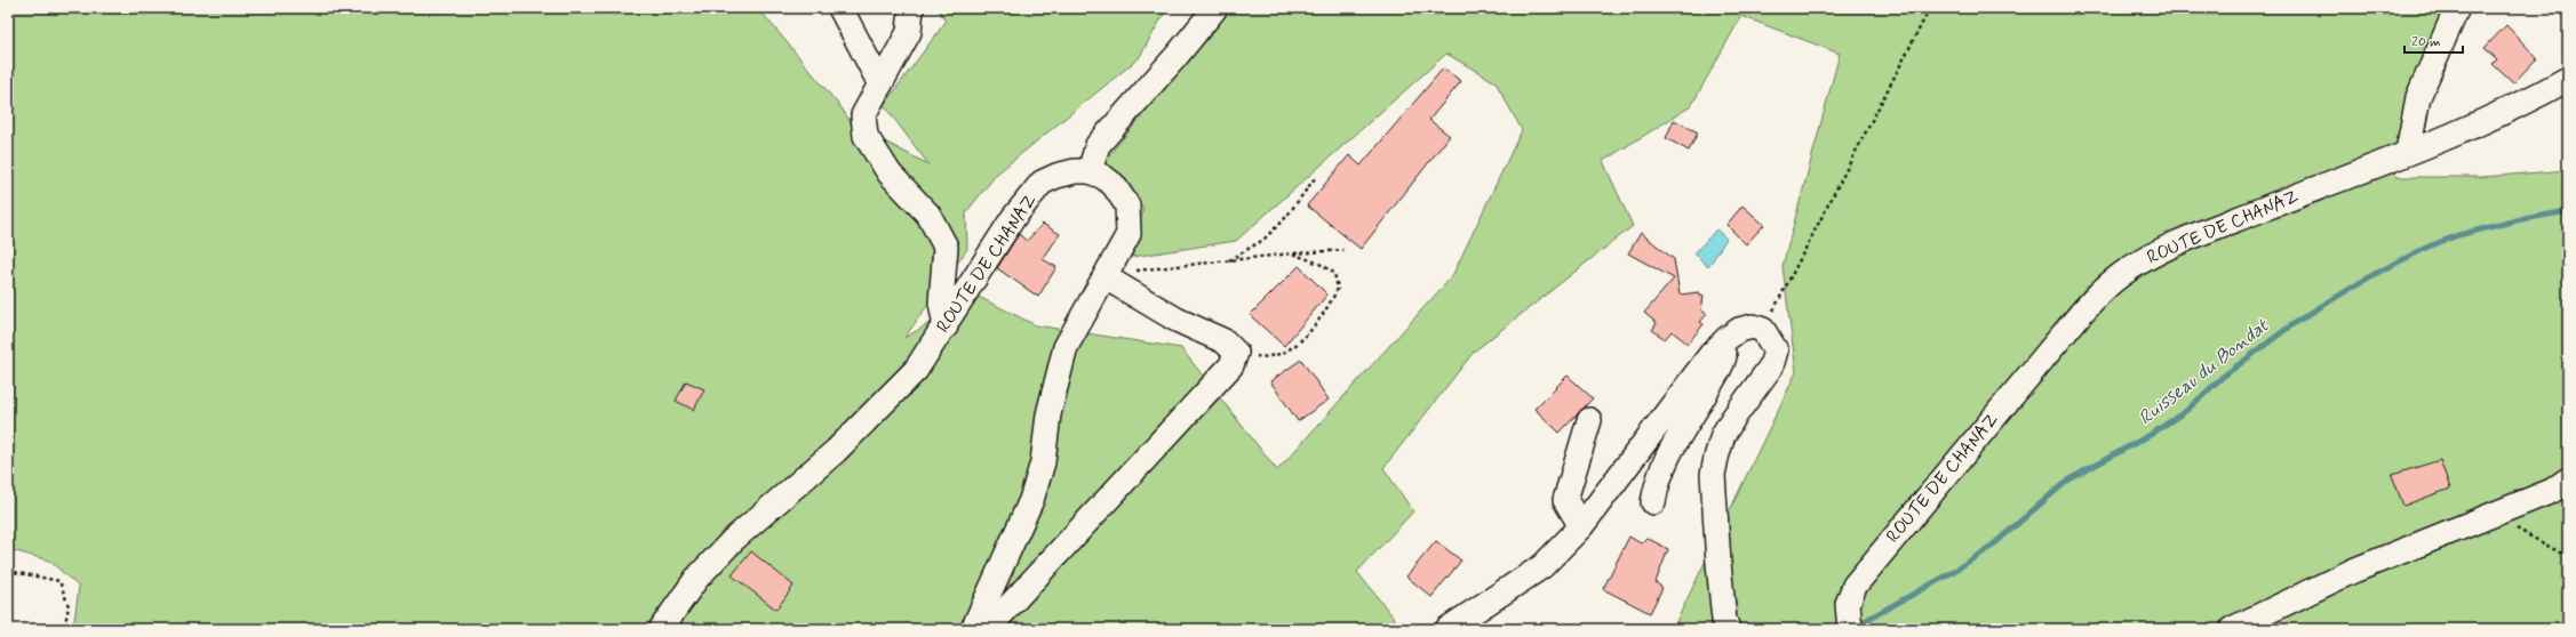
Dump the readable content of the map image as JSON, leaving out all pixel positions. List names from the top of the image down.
{
  "streets": {
    "street": ["ROUTE DE CHANAZ"]
  },
  "water": ["Ruisseau du Bondat"],
  "scale_bar": "20 m"
}
